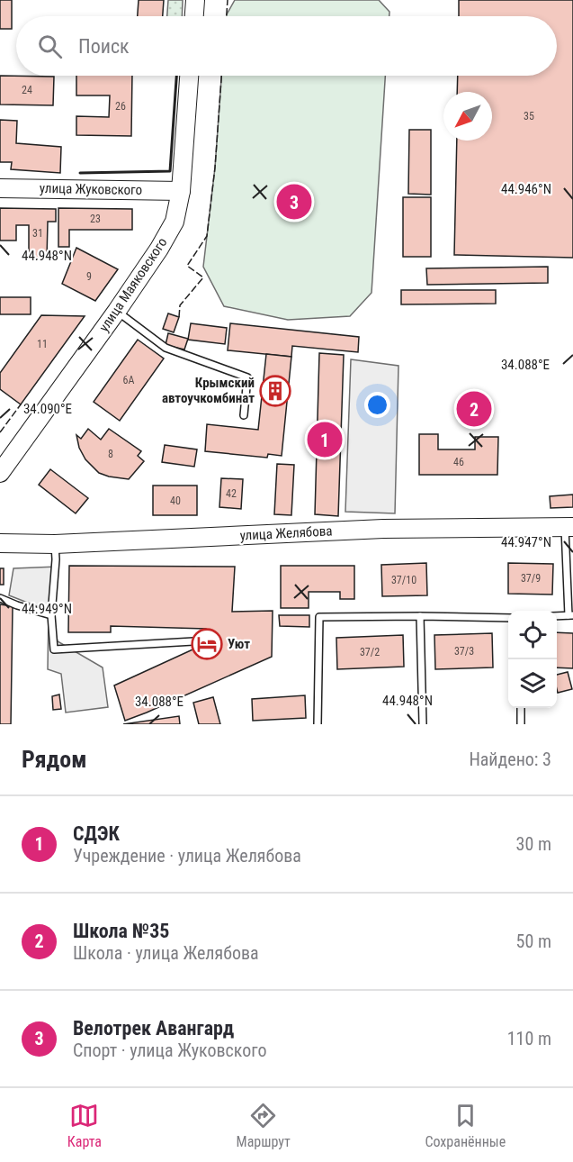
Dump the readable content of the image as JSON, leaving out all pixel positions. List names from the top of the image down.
{
  "streets": {
    "main road": ["улица Жуковского", "улица Маяковского", "улица Желябова"]
  },
  "crossings": [
    ["улица Жуковского", "улица Маяковского"]
  ],
  "places": {
    "building": ["Крымский автоучкомбинат"],
    "hotel": ["Уют"]
  },
  "house_numbers": [
    "24",
    "26",
    "35",
    "23",
    "31",
    "9",
    "11",
    "6А",
    "8",
    "46",
    "42",
    "40",
    "37/9",
    "37/10",
    "37/3",
    "37/2"
  ],
  "north": "bottom left",
  "page": {
    "search": "Поиск",
    "pins": ["3", "2", "1"],
    "heading": ["Рядом", "Найдено: 3"],
    "list": [
      {
        "mark": "1",
        "name": "СДЭК",
        "note": "Учреждение · улица Желябова",
        "value": "30 m"
      },
      {
        "mark": "2",
        "name": "Школа №35",
        "note": "Школа · улица Желябова",
        "value": "50 m"
      },
      {
        "mark": "3",
        "name": "Велотрек Авангард",
        "note": "Спорт · улица Жуковского",
        "value": "110 m"
      }
    ],
    "nav": ["Карта", "Маршрут", "Сохранённые"]
  },
  "coordinates": [
    "44.946°N",
    "44.948°N",
    "34.088°E",
    "34.090°E",
    "44.947°N",
    "44.949°N"
  ]
}
